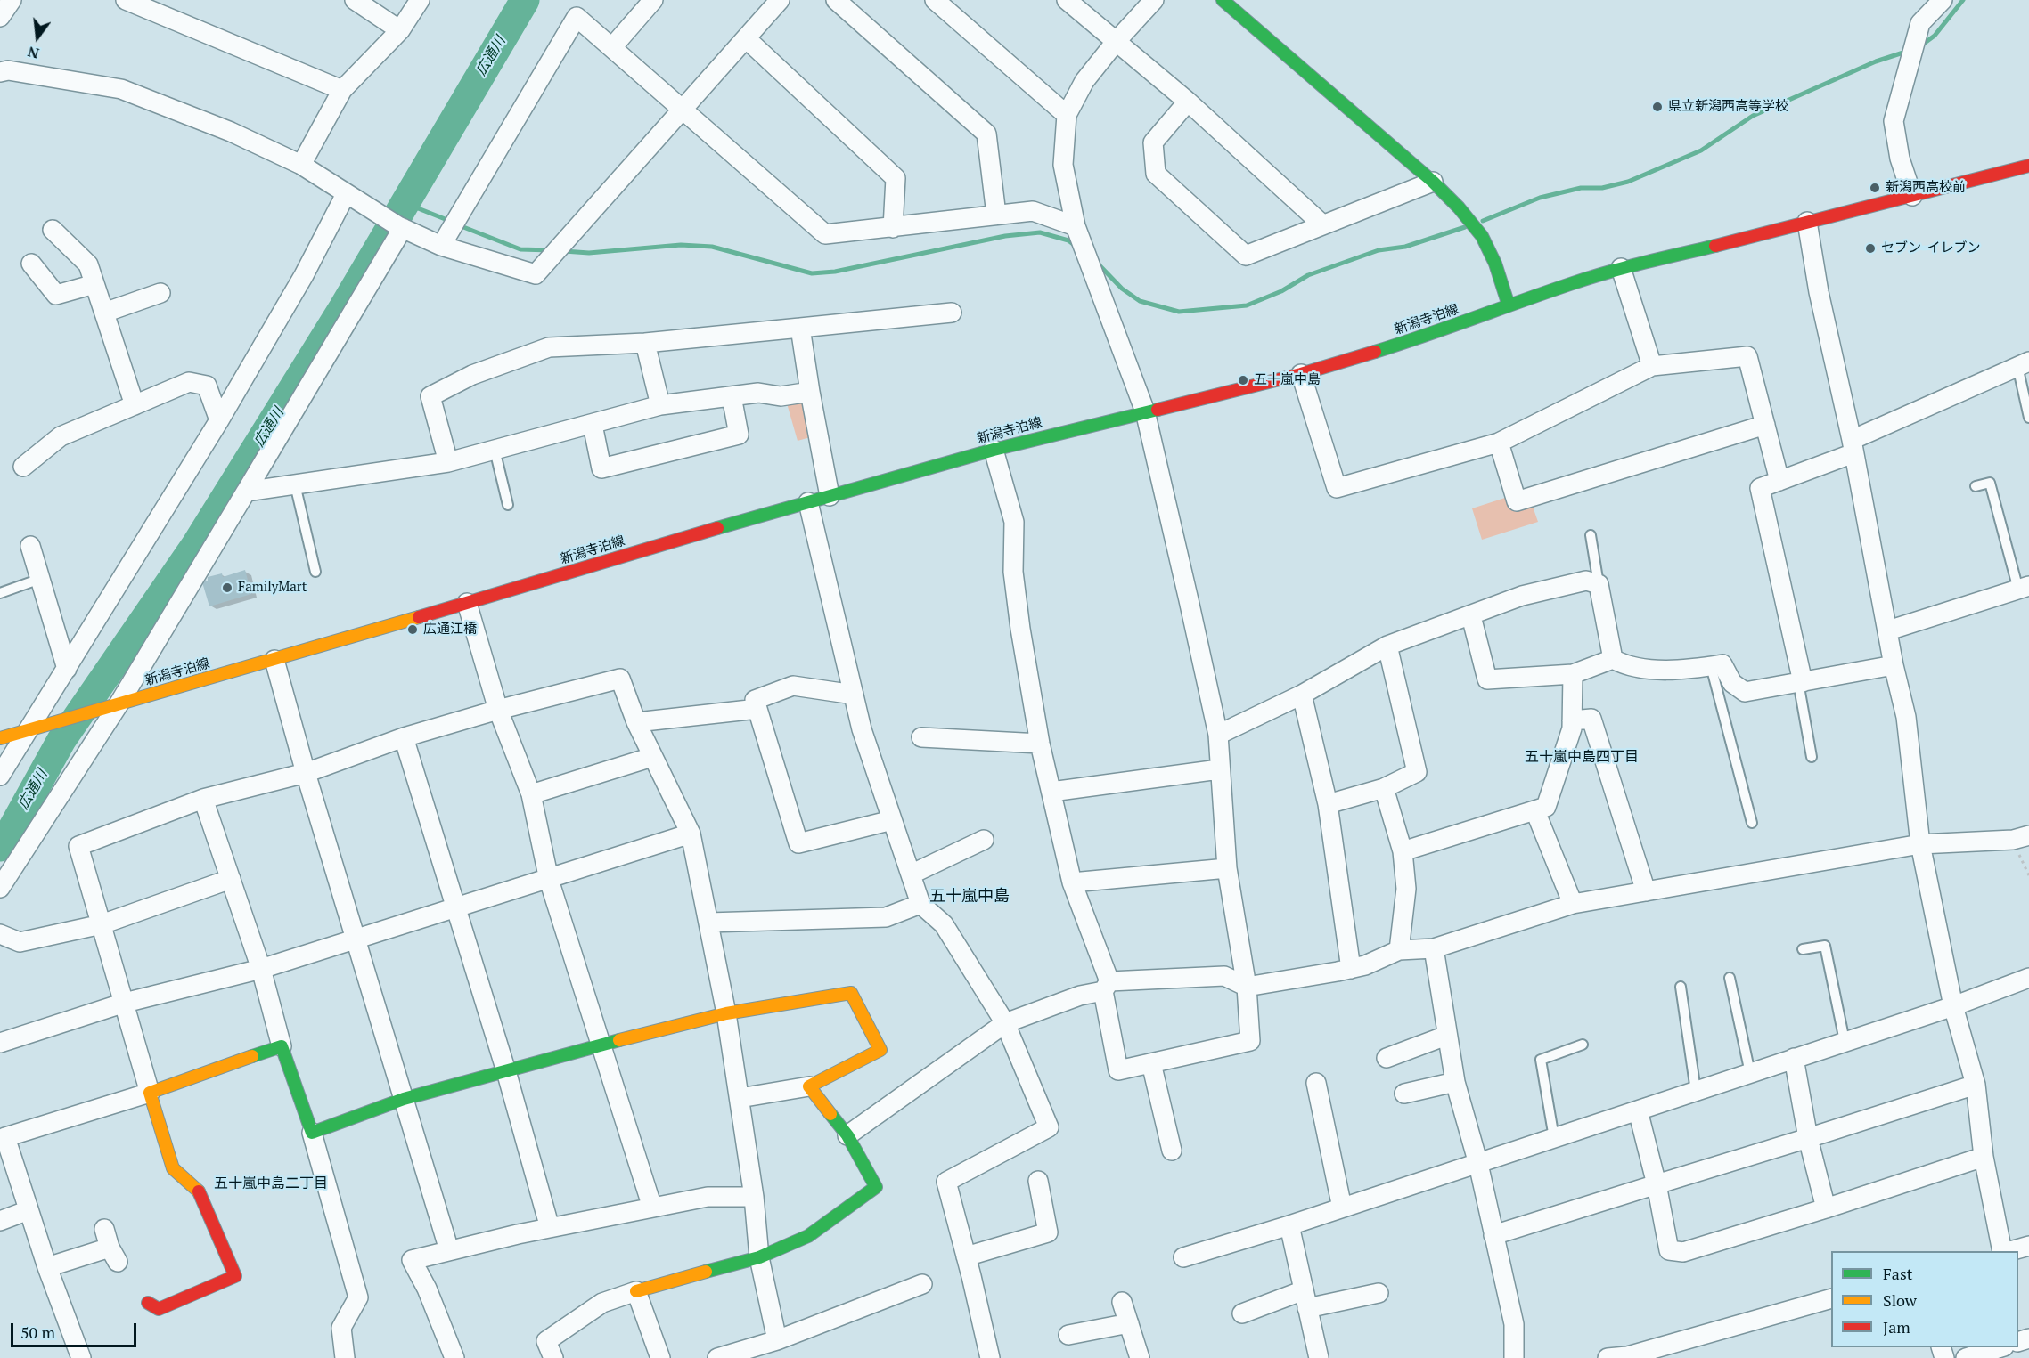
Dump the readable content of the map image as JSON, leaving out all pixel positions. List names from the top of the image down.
{
  "streets": {
    "main road": ["新潟寺泊線"]
  },
  "districts": ["五十嵐中島四丁目", "五十嵐中島", "五十嵐中島二丁目"],
  "water": ["広通川"],
  "places": [
    "県立新潟西高等学校",
    "新潟西高校前",
    "セブン-イレブン",
    "五十嵐中島",
    "FamilyMart",
    "広通江橋"
  ],
  "legend": ["Fast", "Slow", "Jam"],
  "scale_bar": "50 m",
  "north": "bottom"
}
